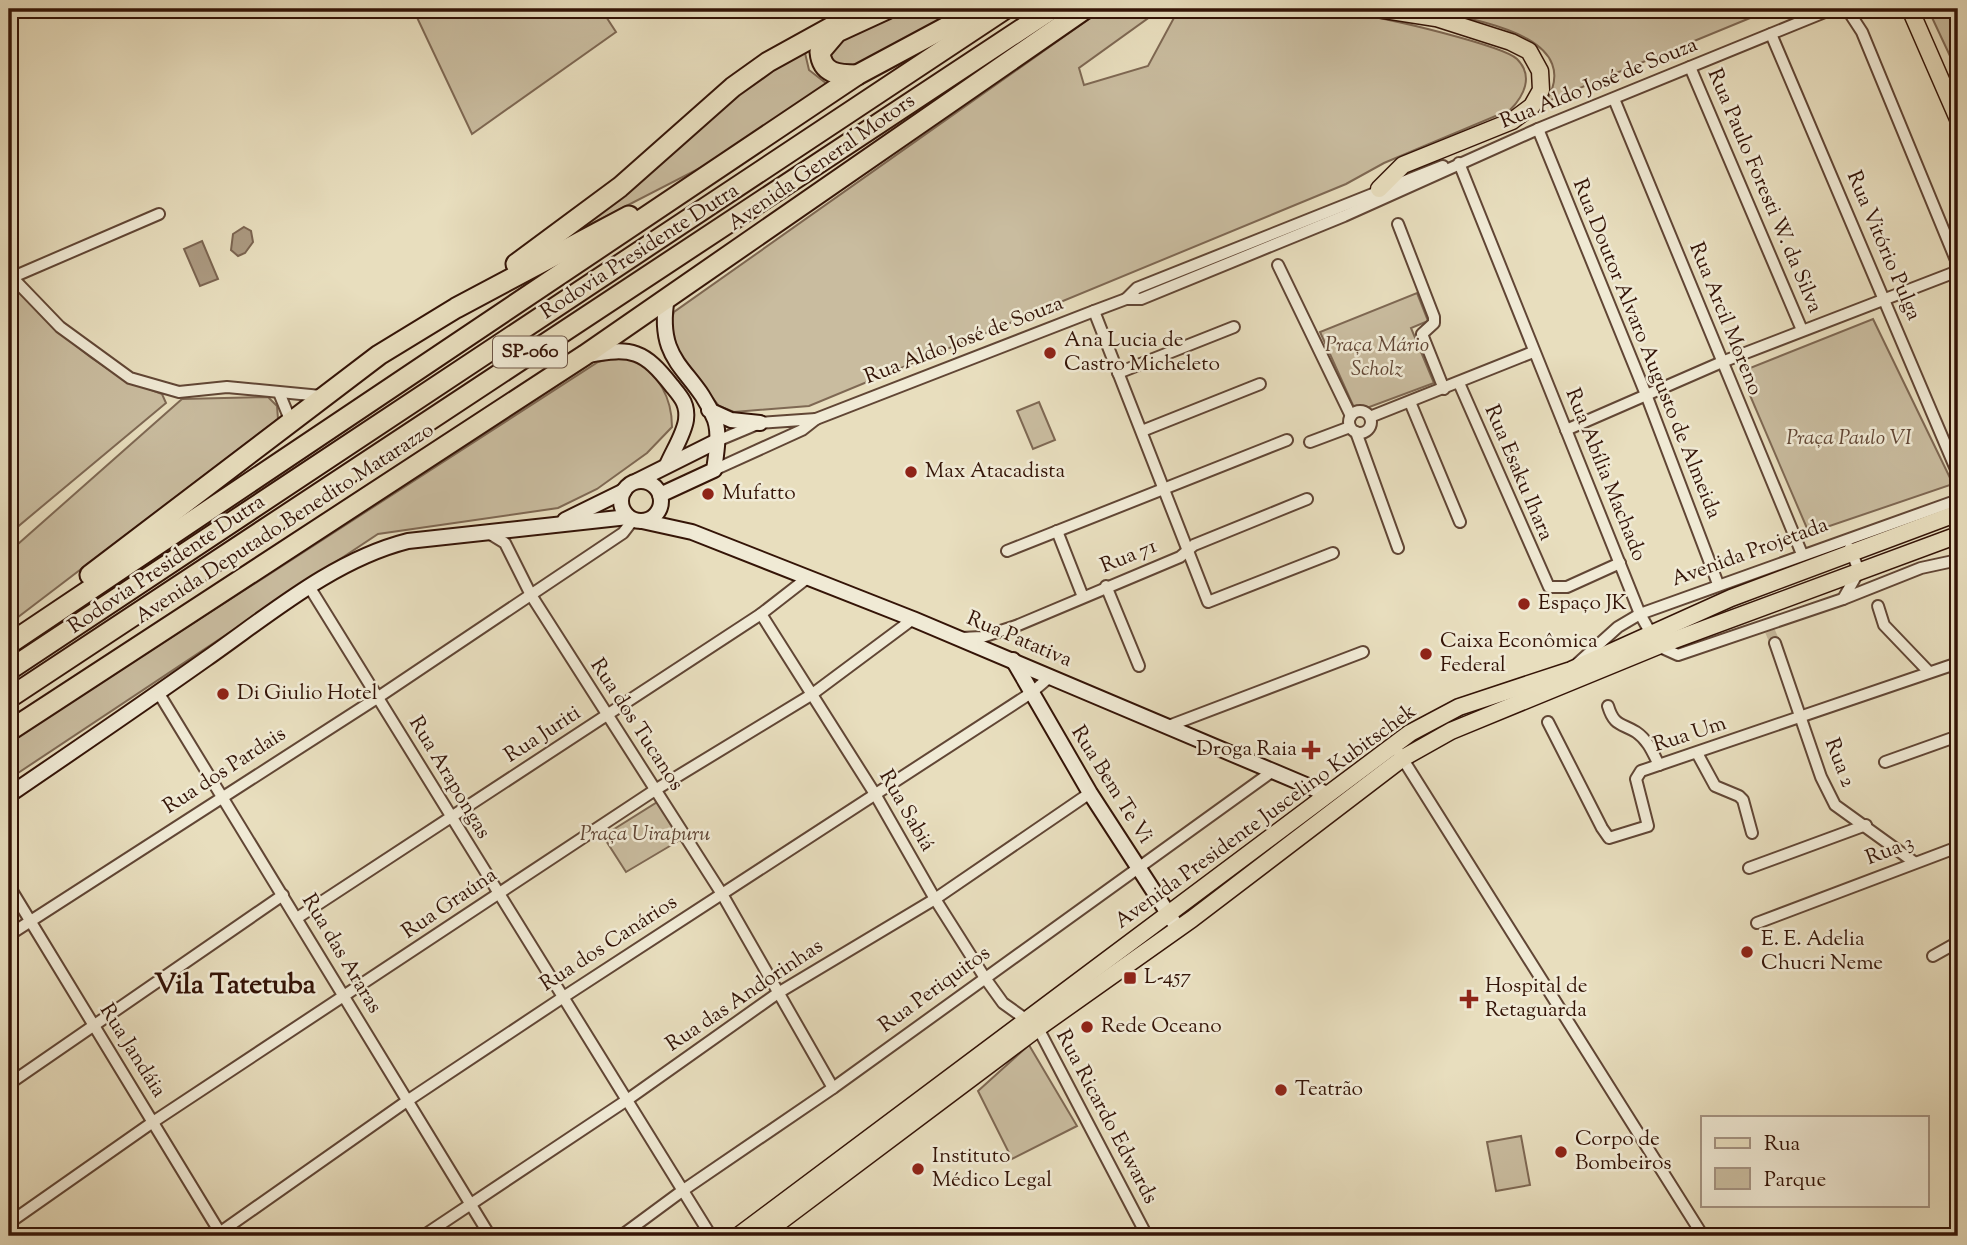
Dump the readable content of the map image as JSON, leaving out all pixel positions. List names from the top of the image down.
{
  "streets": {
    "highway": [
      "Avenida General Motors",
      "Rodovia Presidente Dutra",
      "SP-060",
      "Avenida Deputado Benedito Matarazzo"
    ],
    "main road": ["Rua Patativa", "Rua Bem Te Vi", "Avenida Presidente Juscelino Kubitschek"],
    "street": [
      "Rua Aldo José de Souza",
      "Rua Paulo Foresti W. da Silva",
      "Rua Vitório Pulga",
      "Rua Arcil Moreno",
      "Rua Doutor Alvaro Augusto de Almeida",
      "Rua Esaku Ihara",
      "Rua Abília Machado",
      "Avenida Projetada",
      "Rua 71",
      "Rua dos Tucanos",
      "Rua Juriti",
      "Rua Um",
      "Rua 2",
      "Rua dos Pardais",
      "Rua Arapongas",
      "Rua Sabiá",
      "Rua 3",
      "Rua Graúna",
      "Rua dos Canários",
      "Rua das Araras",
      "Rua Periquitos",
      "Rua das Andorinhas",
      "Rua Jandáia",
      "Rua Ricardo Edwards"
    ]
  },
  "crossings": [
    ["Rua Aldo José de Souza", "Rua Paulo Foresti W. da Silva"],
    ["Rua Aldo José de Souza", "Rua Vitório Pulga"],
    ["Rua Aldo José de Souza", "Rua Arcil Moreno"],
    ["Rua Aldo José de Souza", "Rua Doutor Alvaro Augusto de Almeida"],
    ["Rua Aldo José de Souza", "Rua Abília Machado"],
    ["Avenida General Motors", "Avenida Deputado Benedito Matarazzo"],
    ["Rua Arcil Moreno", "Avenida Projetada"],
    ["Rua Doutor Alvaro Augusto de Almeida", "Avenida Projetada"],
    ["Rua Esaku Ihara", "Rua Abília Machado"],
    ["Rua Abília Machado", "Avenida Projetada"],
    ["Rua Abília Machado", "Avenida Presidente Juscelino Kubitschek"],
    ["Avenida Projetada", "Avenida Presidente Juscelino Kubitschek"],
    ["Rua 71", "Rua Patativa"],
    ["Rua Patativa", "Rua Juriti"],
    ["Rua Patativa", "Rua dos Pardais"],
    ["Rua Patativa", "Rua Bem Te Vi"],
    ["Rua Patativa", "Avenida Presidente Juscelino Kubitschek"],
    ["Rua Patativa", "Rua Graúna"],
    ["Rua Patativa", "Rua dos Canários"],
    ["Rua Patativa", "Rua Periquitos"],
    ["Rua dos Tucanos", "Rua Juriti"],
    ["Rua dos Tucanos", "Rua dos Pardais"],
    ["Rua dos Tucanos", "Rua Graúna"],
    ["Rua dos Tucanos", "Rua dos Canários"],
    ["Rua dos Tucanos", "Rua Periquitos"],
    ["Rua dos Tucanos", "Rua das Andorinhas"],
    ["Rua Juriti", "Rua Arapongas"],
    ["Rua Juriti", "Rua Sabiá"],
    ["Rua Juriti", "Rua das Araras"],
    ["Rua Um", "Rua 2"],
    ["Rua 2", "Rua 3"],
    ["Rua dos Pardais", "Rua Arapongas"],
    ["Rua dos Pardais", "Rua das Araras"],
    ["Rua dos Pardais", "Rua Jandáia"],
    ["Rua Arapongas", "Rua Graúna"],
    ["Rua Arapongas", "Rua dos Canários"],
    ["Rua Arapongas", "Rua Periquitos"],
    ["Rua Arapongas", "Rua das Andorinhas"],
    ["Rua Bem Te Vi", "Avenida Presidente Juscelino Kubitschek"],
    ["Rua Bem Te Vi", "Rua dos Canários"],
    ["Rua Bem Te Vi", "Rua Periquitos"],
    ["Rua Bem Te Vi", "Rua das Andorinhas"],
    ["Rua Sabiá", "Avenida Presidente Juscelino Kubitschek"],
    ["Rua Sabiá", "Rua Graúna"],
    ["Rua Sabiá", "Rua dos Canários"],
    ["Rua Sabiá", "Rua Periquitos"],
    ["Rua Sabiá", "Rua das Andorinhas"],
    ["Rua Sabiá", "Rua Ricardo Edwards"],
    ["Avenida Presidente Juscelino Kubitschek", "Rua Ricardo Edwards"],
    ["Rua Graúna", "Rua das Araras"],
    ["Rua Graúna", "Rua Jandáia"],
    ["Rua dos Canários", "Rua das Araras"],
    ["Rua dos Canários", "Rua Jandáia"],
    ["Rua das Araras", "Rua das Andorinhas"]
  ],
  "districts": ["Vila Tatetuba"],
  "parks": ["Praça Mário Scholz", "Praça Paulo VI", "Praça Uirapuru"],
  "places": {
    "other": [
      "Ana Lucia de Castro Micheleto",
      "Max Atacadista",
      "Mufatto",
      "Espaço JK",
      "Caixa Econômica Federal",
      "Di Giulio Hotel",
      "E. E. Adelia Chucri Neme",
      "Rede Oceano",
      "Teatrão",
      "Corpo de Bombeiros",
      "Instituto Médico Legal"
    ],
    "health": ["Droga Raia", "Hospital de Retaguarda"],
    "transit": ["L-457"]
  },
  "legend": ["Rua", "Parque"]
}
